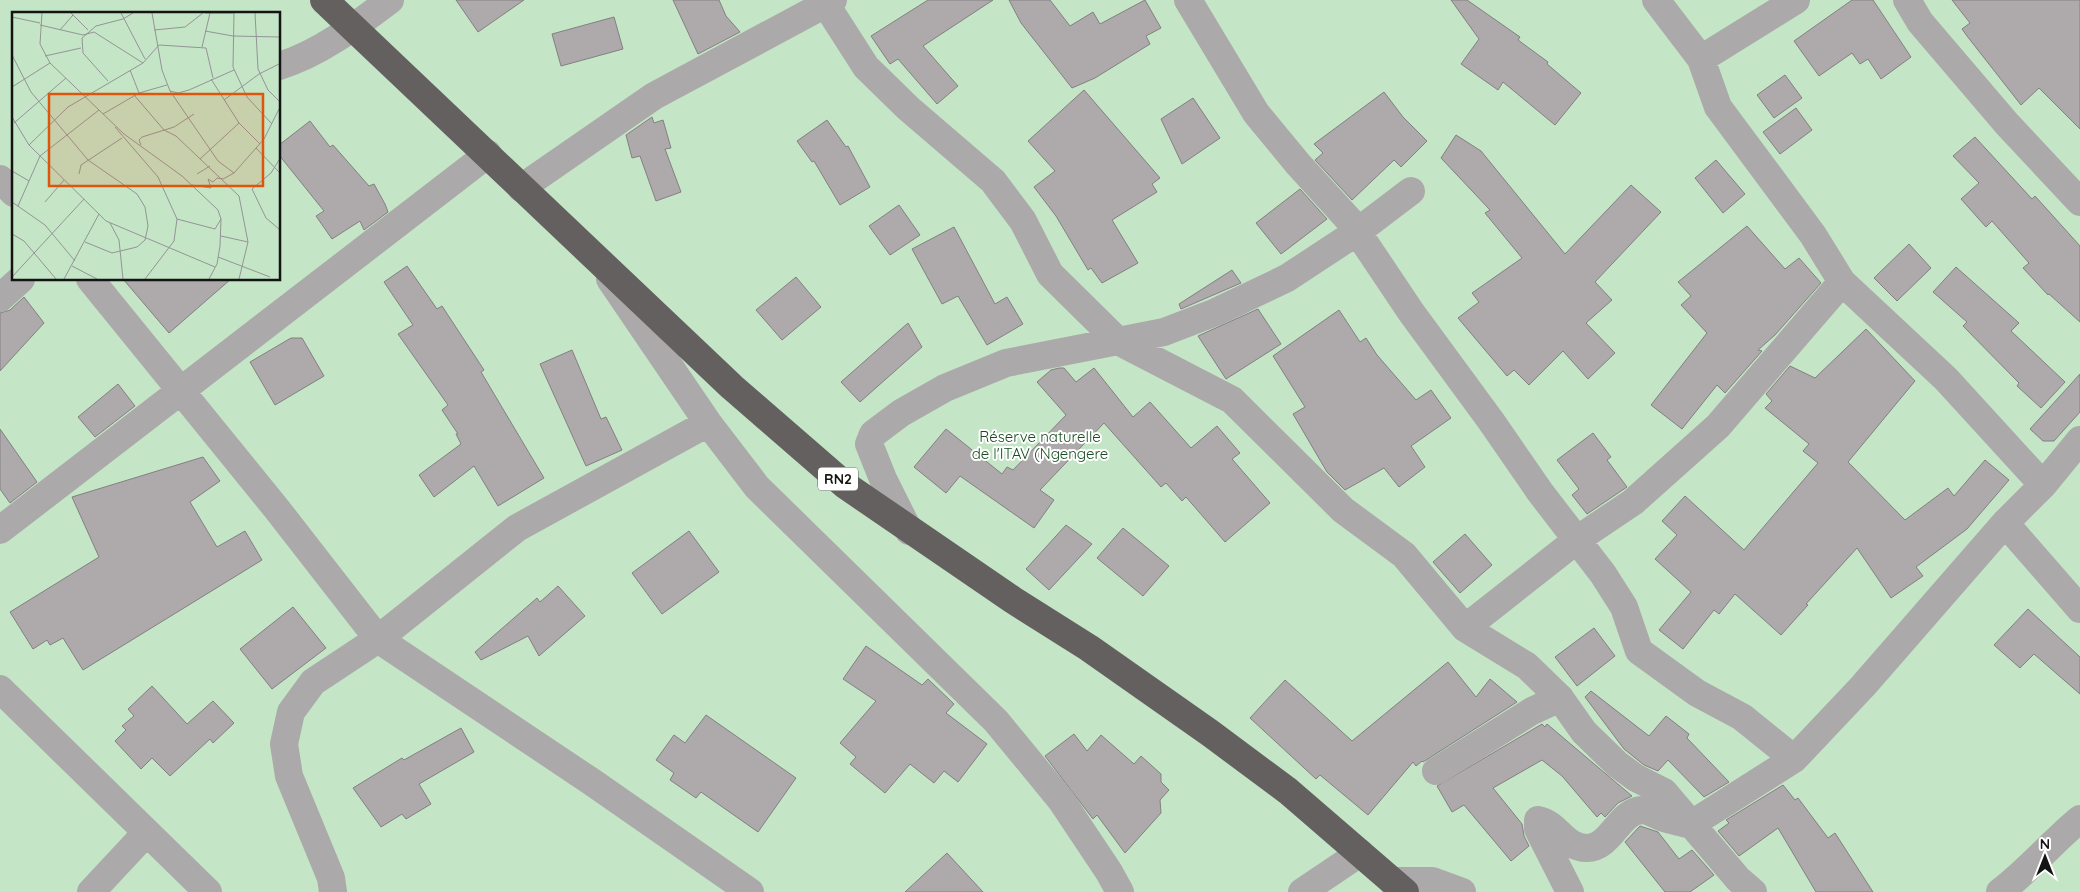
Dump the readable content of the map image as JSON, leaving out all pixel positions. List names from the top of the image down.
{
  "streets": {
    "highway": ["RN2"]
  },
  "parks": ["Réserve naturelle de l'ITAV (Ngengere"],
  "north": "top"
}
